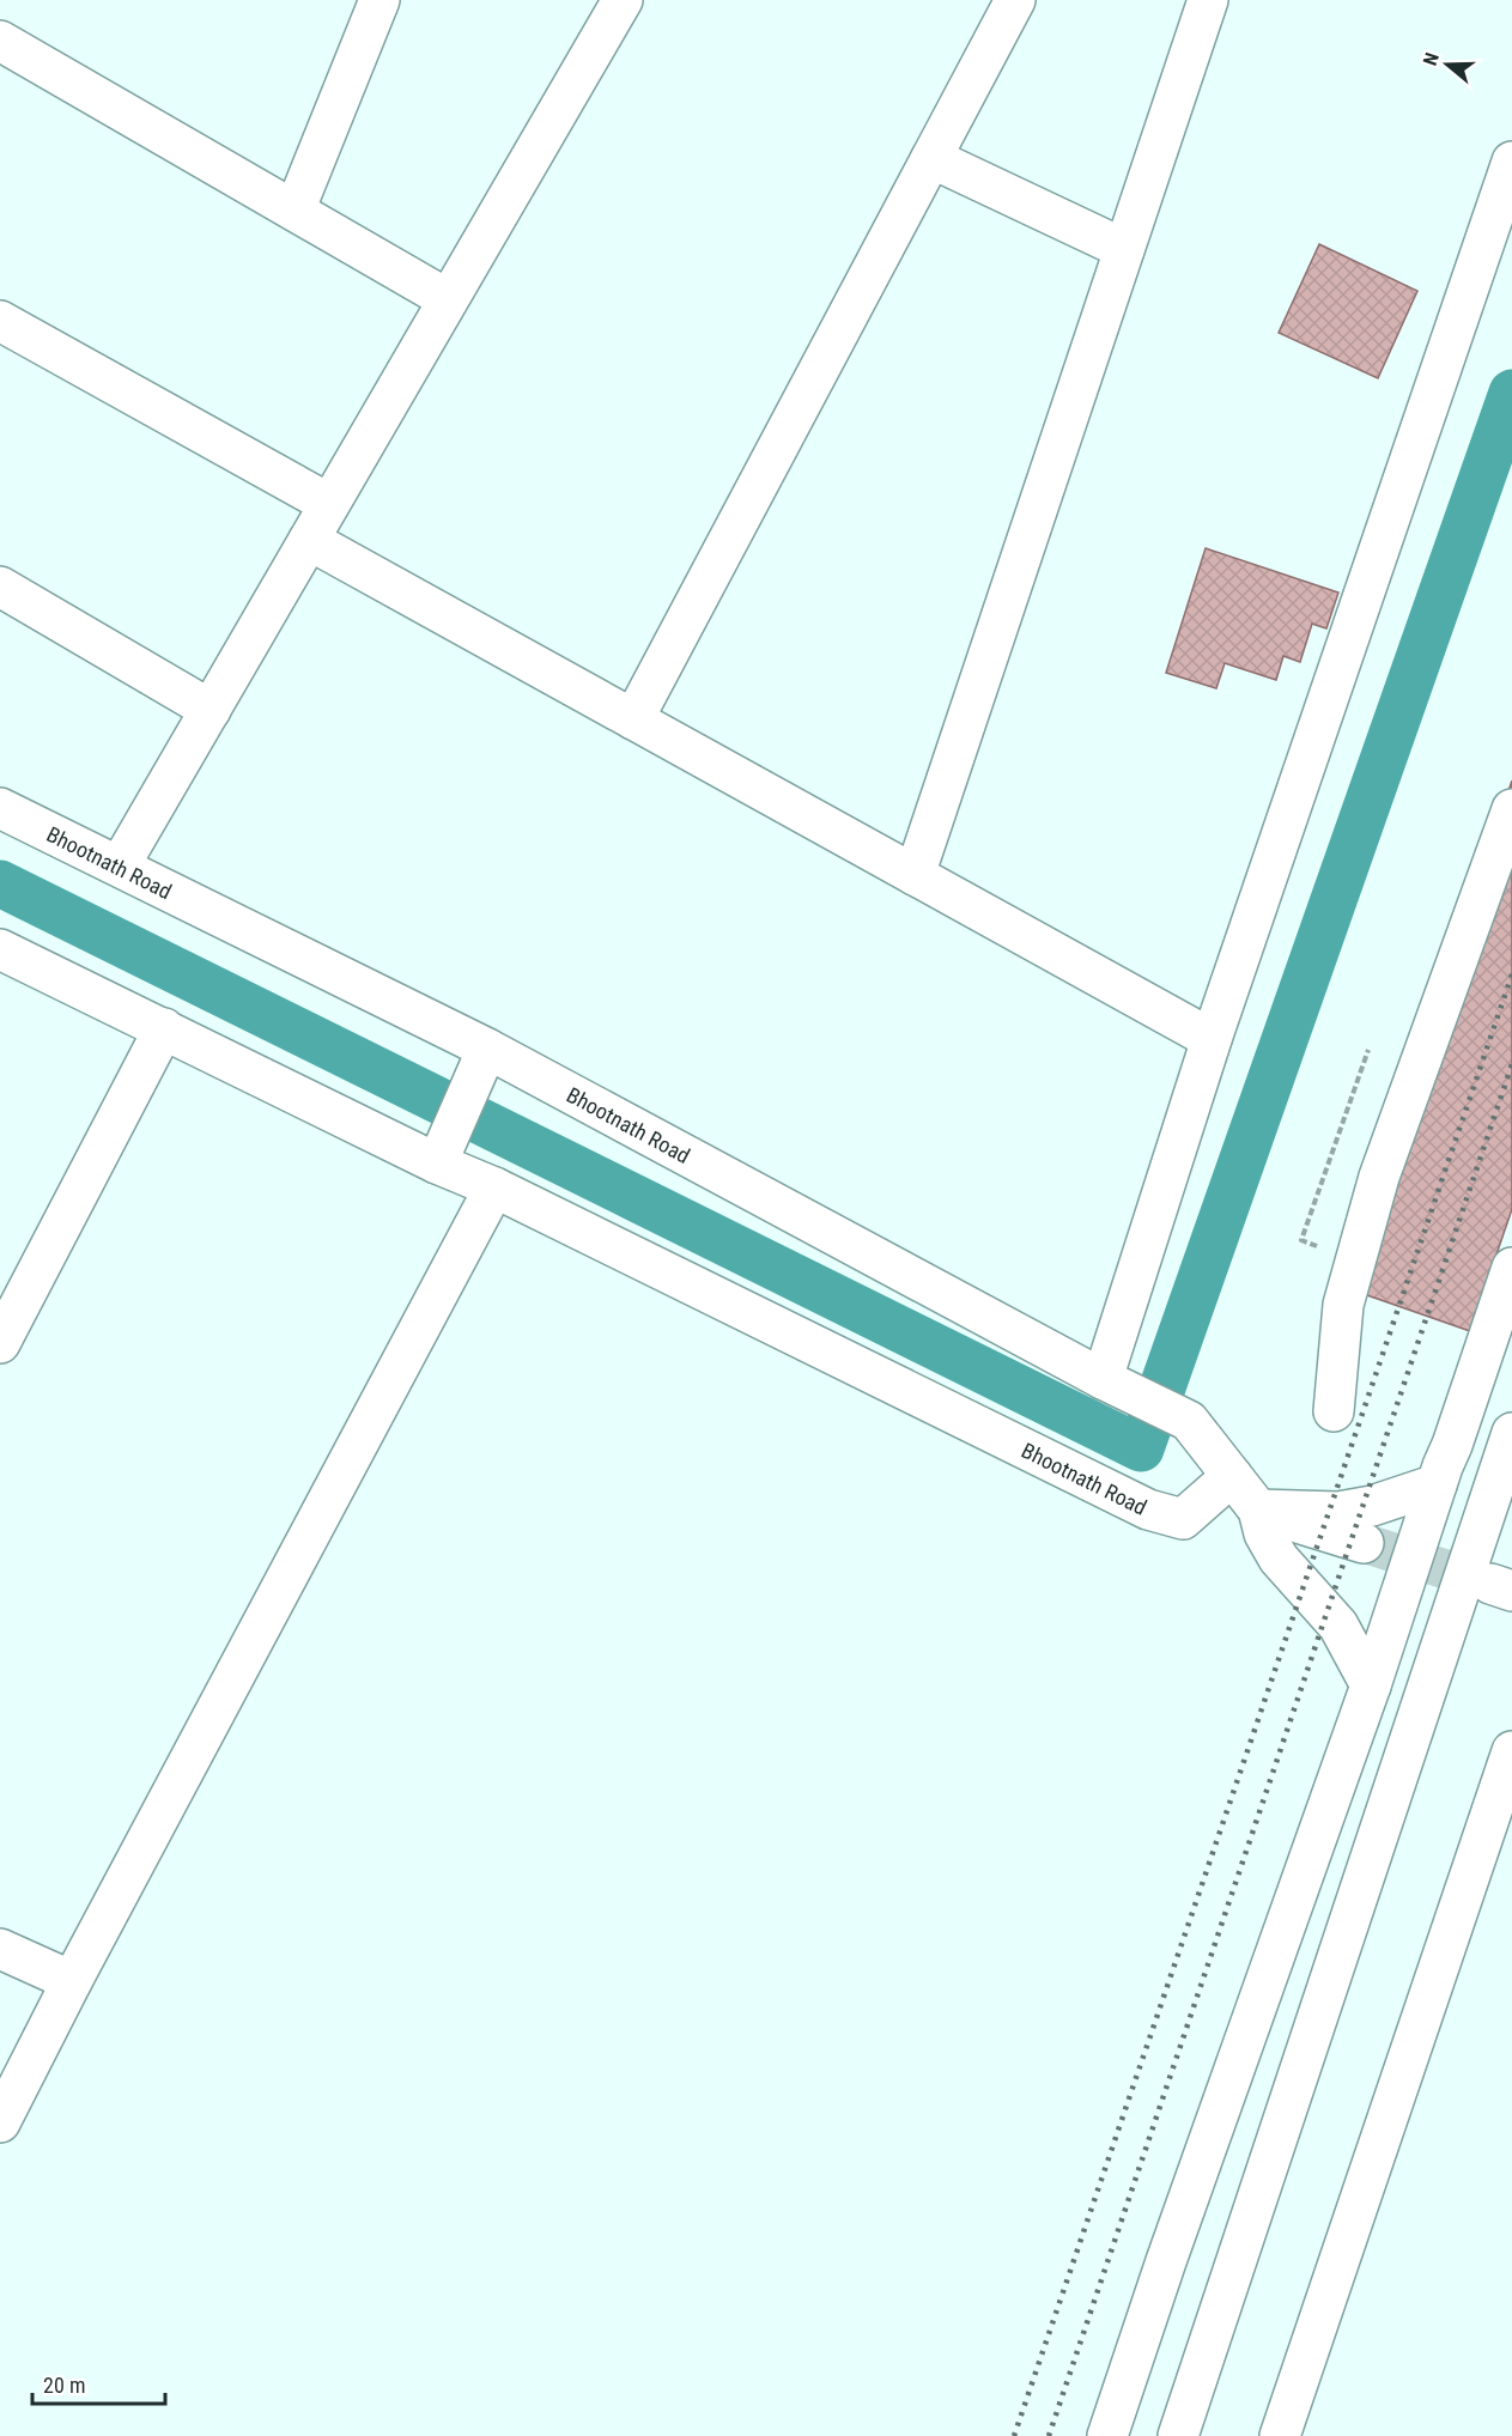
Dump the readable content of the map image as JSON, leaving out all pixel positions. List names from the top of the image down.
{
  "streets": {
    "main road": ["Bhootnath Road"]
  },
  "scale_bar": "20 m",
  "north": "left"
}
